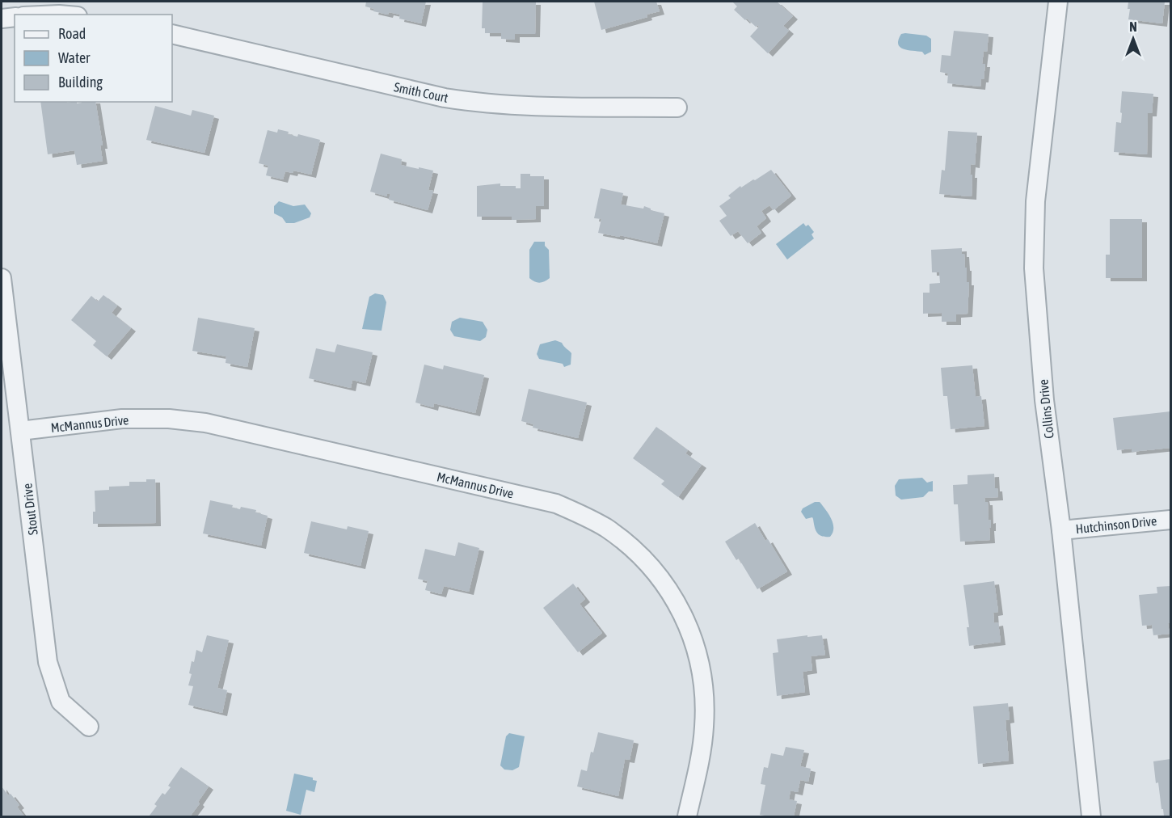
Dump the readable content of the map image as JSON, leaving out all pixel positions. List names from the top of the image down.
{
  "streets": {
    "street": [
      "Smith Court",
      "Collins Drive",
      "McMannus Drive",
      "Stout Drive",
      "Hutchinson Drive"
    ]
  },
  "crossings": [
    ["Collins Drive", "Hutchinson Drive"],
    ["McMannus Drive", "Stout Drive"]
  ],
  "legend": ["Road", "Water", "Building"],
  "north": "top"
}
